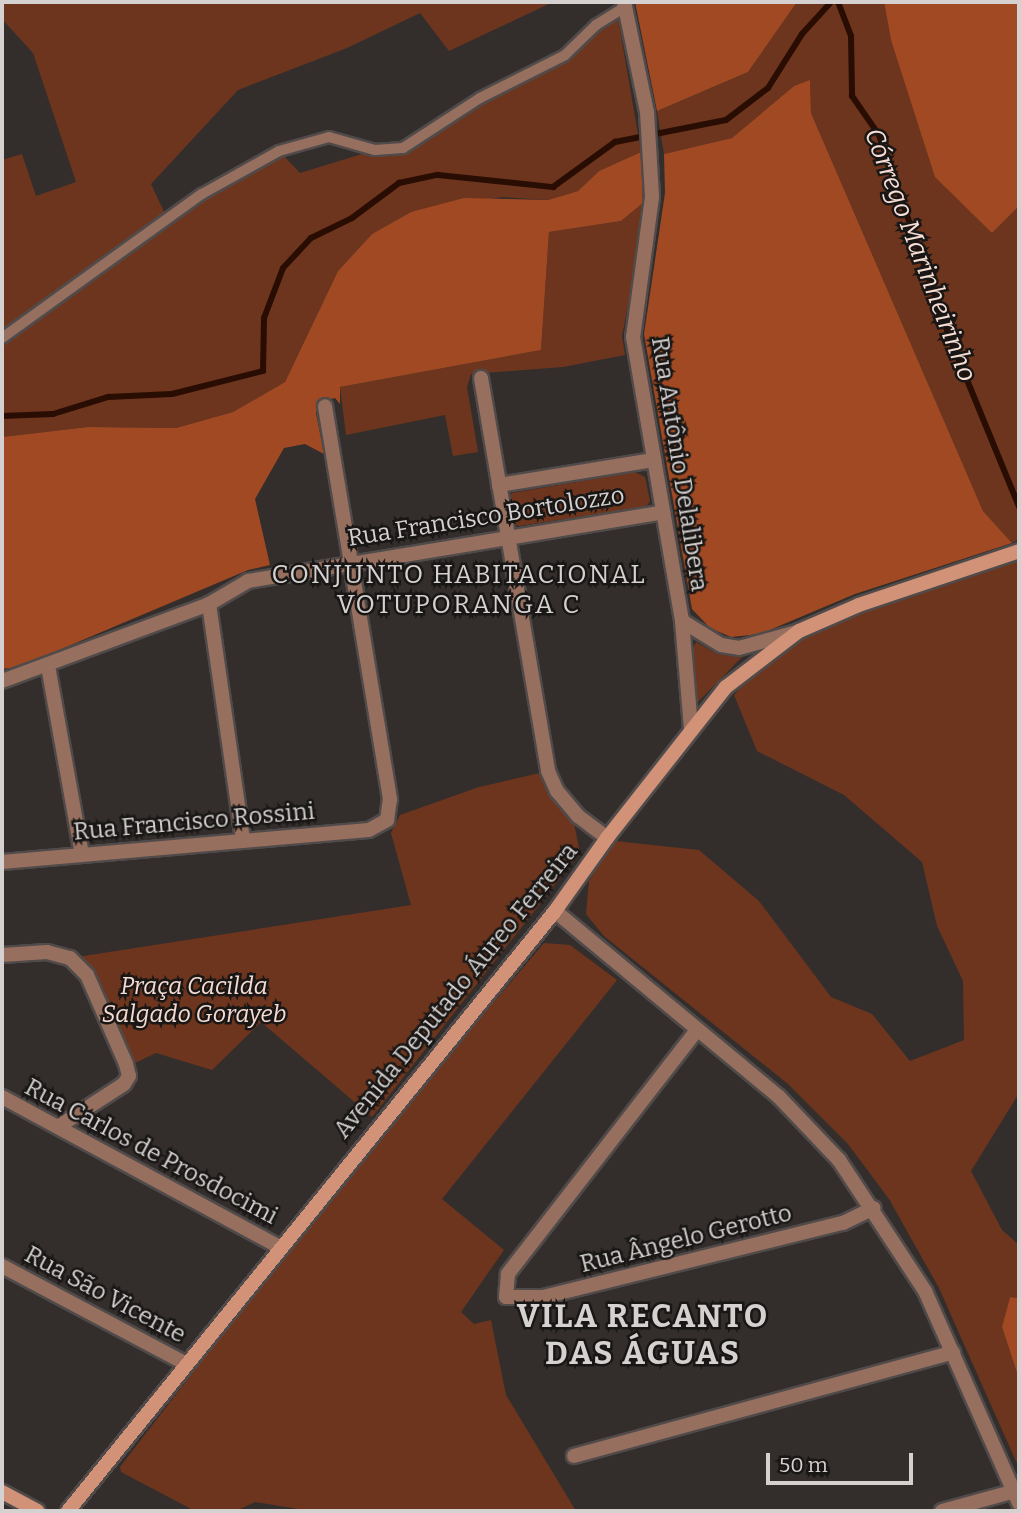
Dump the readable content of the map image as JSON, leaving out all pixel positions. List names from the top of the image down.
{
  "streets": {
    "main road": ["Avenida Deputado Áureo Ferreira"],
    "street": [
      "Rua Antônio Delalibera",
      "Rua Francisco Bortolozzo",
      "Rua Francisco Rossini",
      "Rua Carlos de Prosdocimi",
      "Rua Ângelo Gerotto",
      "Rua São Vicente"
    ]
  },
  "crossings": [
    ["Rua Antônio Delalibera", "Rua Francisco Bortolozzo"],
    ["Rua Antônio Delalibera", "Avenida Deputado Áureo Ferreira"],
    ["Rua Francisco Bortolozzo", "Rua Francisco Rossini"],
    ["Avenida Deputado Áureo Ferreira", "Rua Carlos de Prosdocimi"],
    ["Avenida Deputado Áureo Ferreira", "Rua São Vicente"]
  ],
  "districts": ["CONJUNTO HABITACIONAL VOTUPORANGA C", "VILA RECANTO DAS ÁGUAS"],
  "water": ["Córrego Marinheirinho"],
  "parks": ["Praça Cacilda Salgado Gorayeb"],
  "scale_bar": "50 m"
}
